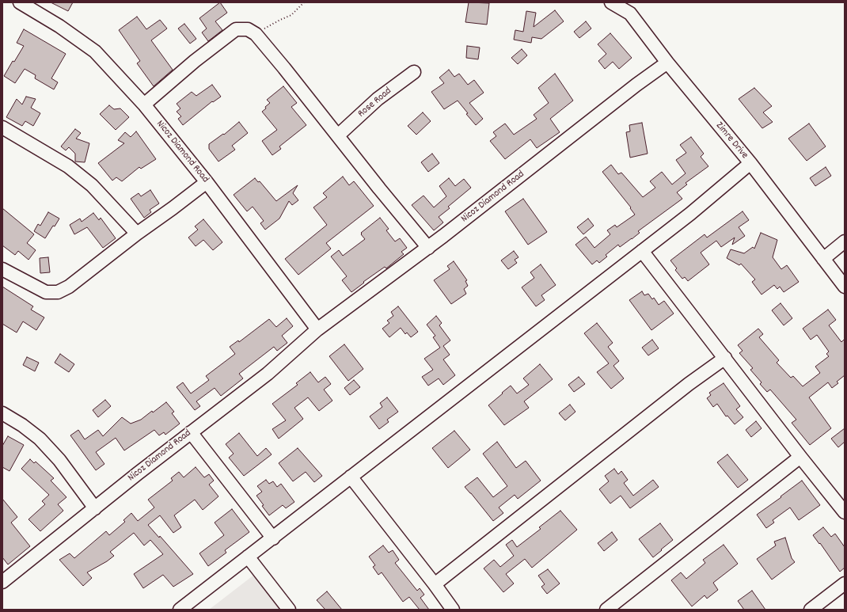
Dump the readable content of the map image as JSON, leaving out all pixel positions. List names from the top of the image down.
{
  "streets": {
    "street": ["Rose Road", "Zimre Drive", "Nicoz Diamond Road"]
  },
  "crossings": [
    ["Zimre Drive", "Nicoz Diamond Road"]
  ]
}
